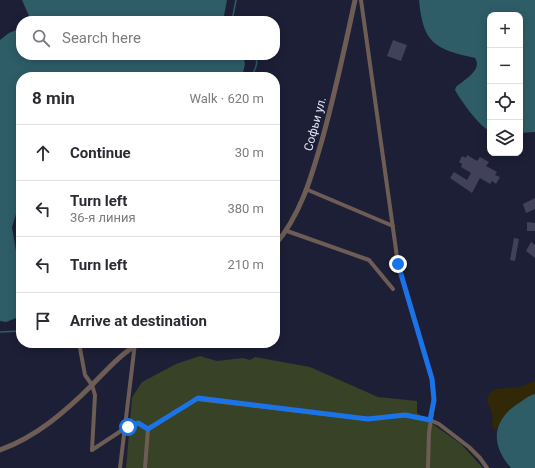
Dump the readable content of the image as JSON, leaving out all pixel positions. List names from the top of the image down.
{
  "streets": {
    "street": ["Софьи ул."]
  },
  "page": {
    "map_buttons": ["+", "−"],
    "search": "Search here",
    "heading": ["8 min", "Walk · 620 m"],
    "list": [
      ["Continue", "30 m"],
      ["Turn left", "36-я линия", "380 m"],
      ["Turn left", "210 m"],
      "Arrive at destination"
    ]
  }
}
